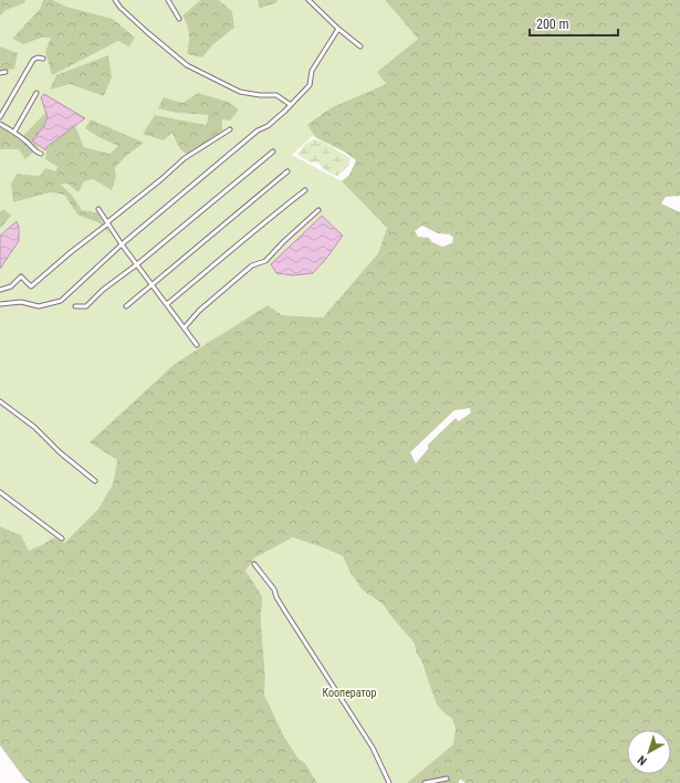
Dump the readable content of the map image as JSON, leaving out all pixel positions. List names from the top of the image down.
{
  "parks": ["Кооператор"],
  "scale_bar": "200 m",
  "north": "bottom left"
}
